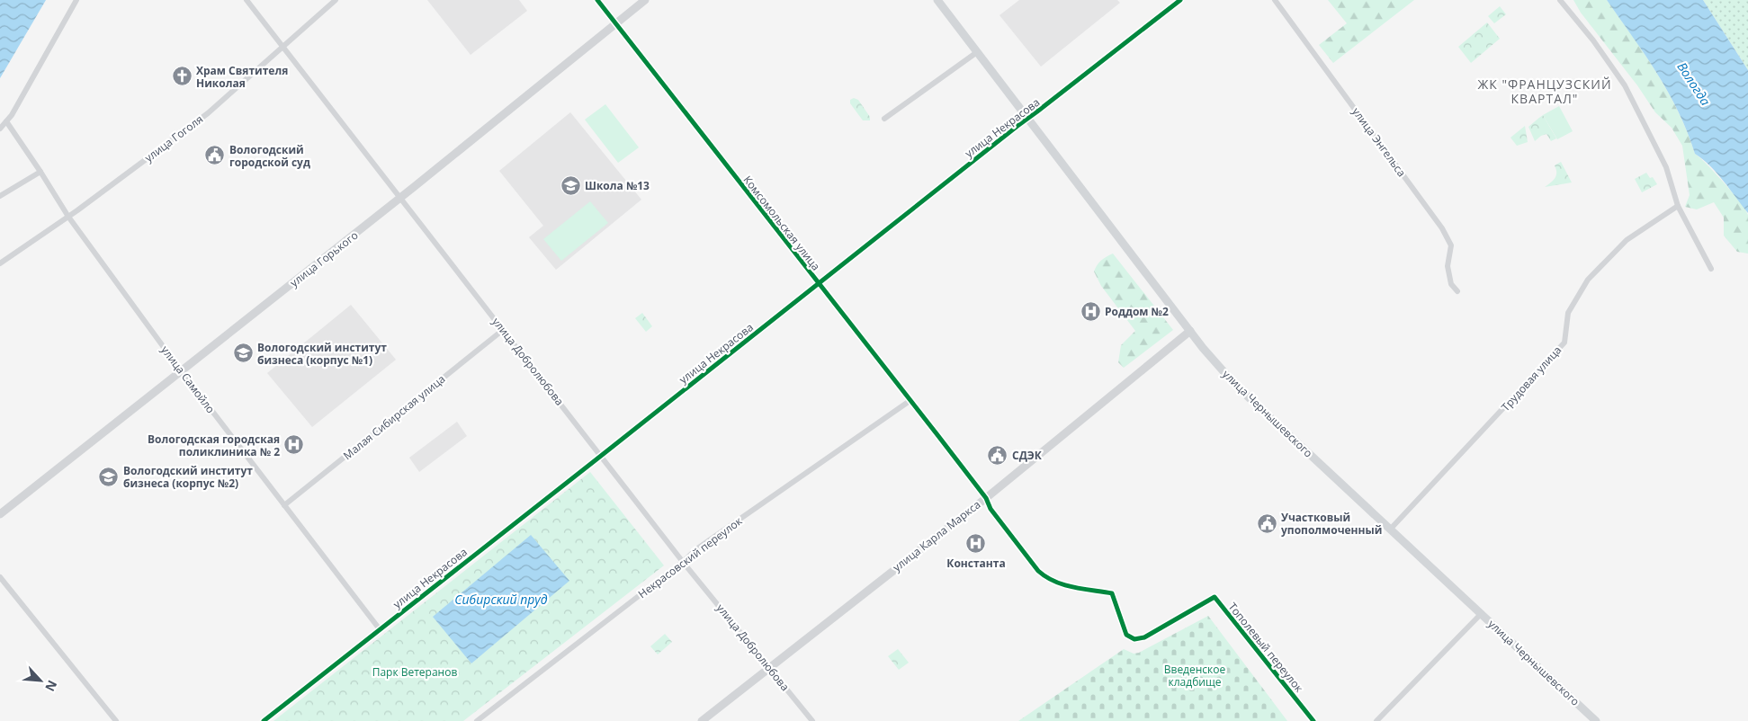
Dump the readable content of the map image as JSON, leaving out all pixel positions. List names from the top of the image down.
{
  "streets": {
    "main road": ["улица Чернышевского"],
    "street": [
      "улица Некрасова",
      "улица Гоголя",
      "улица Энгельса",
      "Комсомольская улица",
      "улица Горького",
      "улица Добролюбова",
      "Трудовая улица",
      "улица Самойло",
      "Малая Сибирская улица",
      "улица Карла Маркса",
      "Некрасовский переулок",
      "Тополевый переулок"
    ]
  },
  "crossings": [
    ["улица Некрасова", "Комсомольская улица"],
    ["улица Некрасова", "улица Добролюбова"],
    ["улица Некрасова", "улица Самойло"],
    ["улица Некрасова", "улица Чернышевского"],
    ["улица Гоголя", "улица Добролюбова"],
    ["улица Гоголя", "улица Самойло"],
    ["Комсомольская улица", "улица Горького"],
    ["Комсомольская улица", "улица Карла Маркса"],
    ["Комсомольская улица", "Некрасовский переулок"],
    ["Комсомольская улица", "Тополевый переулок"],
    ["улица Горького", "улица Добролюбова"],
    ["улица Горького", "улица Самойло"],
    ["улица Добролюбова", "Малая Сибирская улица"],
    ["улица Добролюбова", "улица Карла Маркса"],
    ["улица Добролюбова", "Некрасовский переулок"],
    ["Трудовая улица", "улица Чернышевского"],
    ["улица Самойло", "Малая Сибирская улица"],
    ["улица Чернышевского", "улица Карла Маркса"],
    ["улица Карла Маркса", "Тополевый переулок"]
  ],
  "districts": ["ЖК \"ФРАНЦУЗСКИЙ КВАРТАЛ\""],
  "water": ["Вологда", "Сибирский пруд"],
  "parks": ["Введенское кладбище", "Парк Ветеранов"],
  "places": {
    "church": ["Храм Святителя Николая"],
    "public building": ["Вологодский городской суд", "СДЭК", "Участковый упополмоченный"],
    "school or university": ["Школа №13", "Вологодский институт бизнеса (корпус №1)", "Вологодский институт бизнеса (корпус №2)"],
    "hospital": ["Роддом №2", "Вологодская городская поликлиника № 2", "Константа"]
  },
  "north": "bottom right"
}
